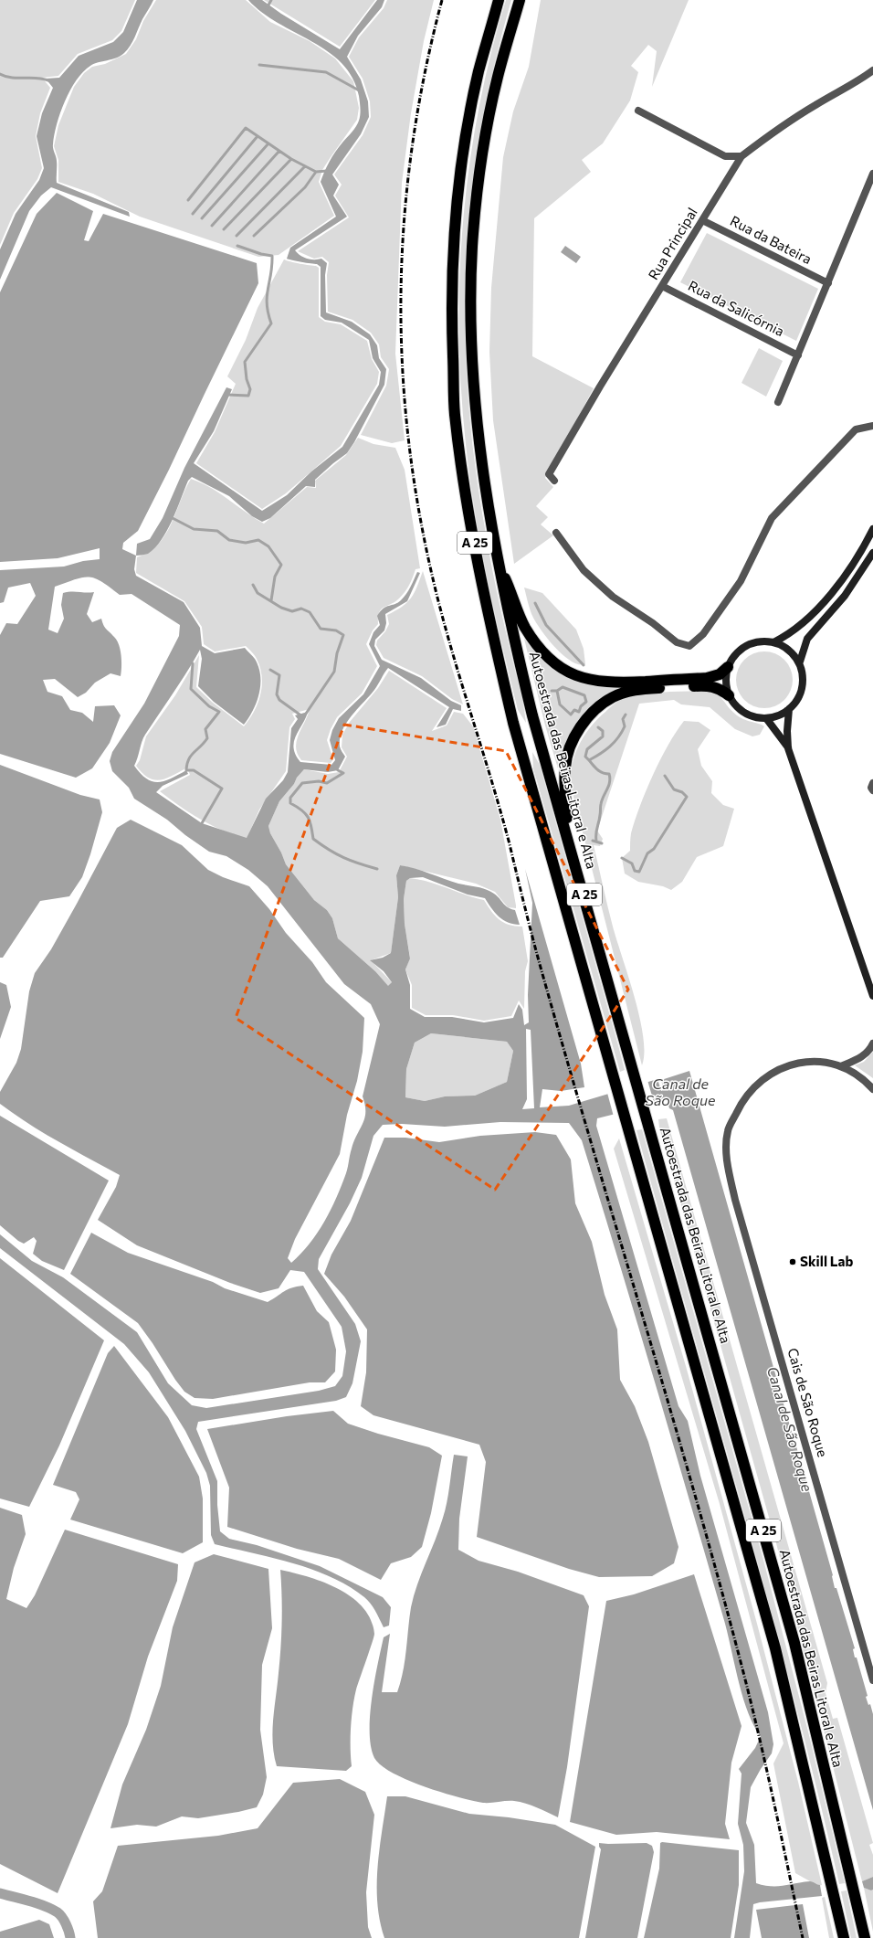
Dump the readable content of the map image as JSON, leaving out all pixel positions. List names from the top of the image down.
{
  "streets": {
    "highway": ["A 25", "Autoestrada das Beiras Litoral e Alta"],
    "street": [
      "Rua da Bateira",
      "Rua Principal",
      "Rua da Salicórnia",
      "Cais de São Roque"
    ]
  },
  "crossings": [
    ["Rua da Bateira", "Rua Principal"],
    ["Rua Principal", "Rua da Salicórnia"]
  ],
  "water": ["Canal de São Roque"],
  "places": ["Skill Lab"]
}
